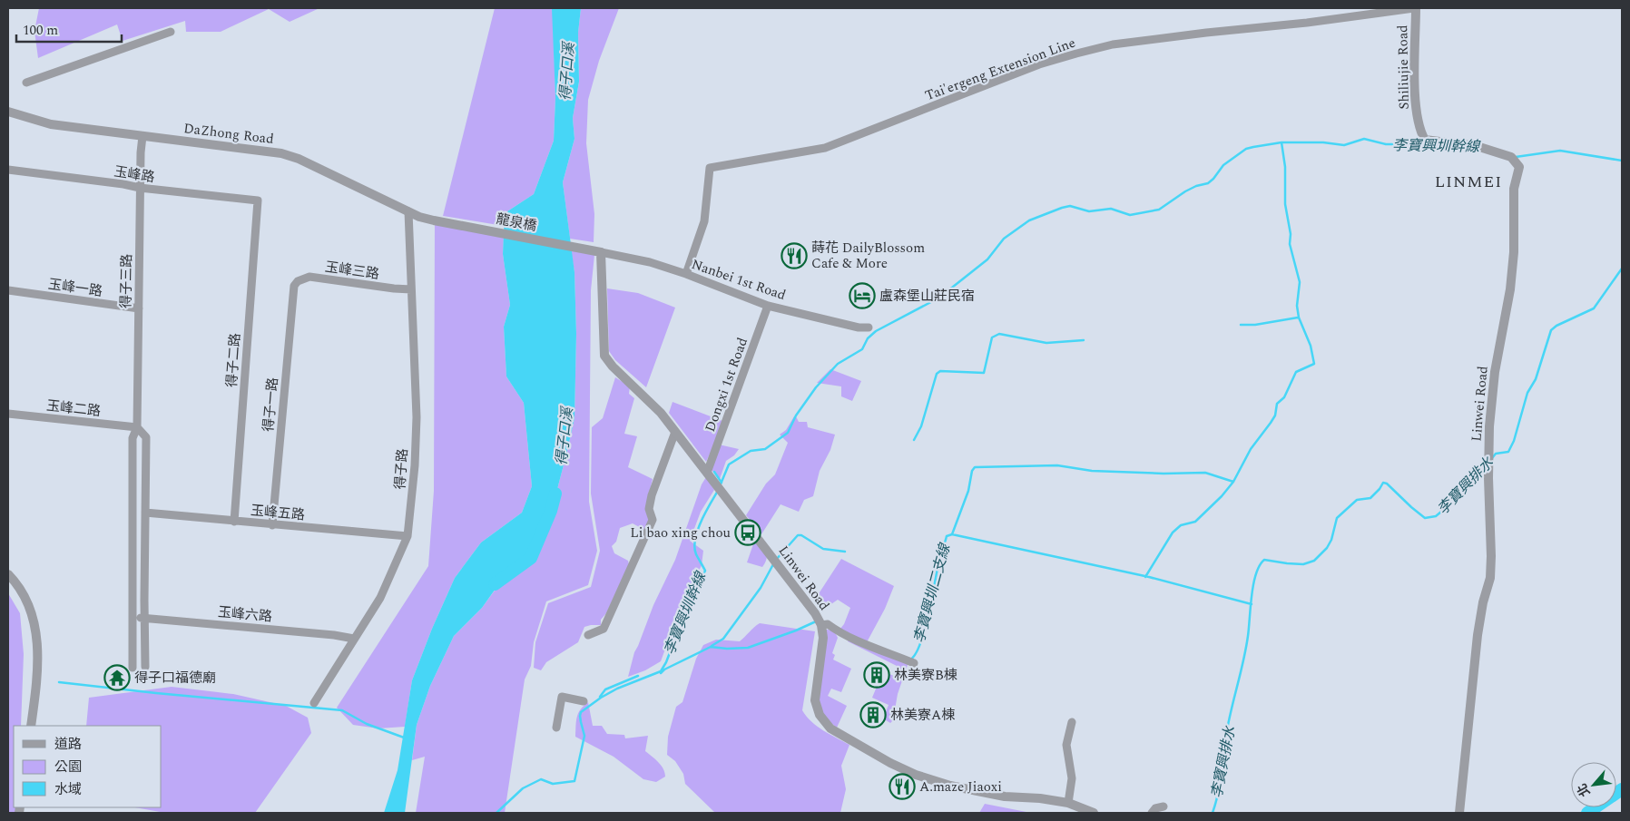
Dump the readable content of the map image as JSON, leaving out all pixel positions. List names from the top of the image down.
{
  "streets": {
    "street": [
      "Shiliujie Road",
      "Tai'ergeng Extension Line",
      "DaZhong Road",
      "玉峰路",
      "龍泉橋",
      "玉峰三路",
      "Nanbei 1st Road",
      "得子三路",
      "玉峰一路",
      "得子二路",
      "Dongxi 1st Road",
      "Linwei Road",
      "得子一路",
      "玉峰二路",
      "得子路",
      "玉峰五路",
      "玉峰六路"
    ]
  },
  "crossings": [
    ["Shiliujie Road", "Tai'ergeng Extension Line"],
    ["Shiliujie Road", "Linwei Road"],
    ["Tai'ergeng Extension Line", "Nanbei 1st Road"],
    ["DaZhong Road", "龍泉橋"],
    ["DaZhong Road", "得子三路"],
    ["DaZhong Road", "得子路"],
    ["玉峰路", "得子三路"],
    ["玉峰路", "得子二路"],
    ["龍泉橋", "Nanbei 1st Road"],
    ["龍泉橋", "Linwei Road"],
    ["玉峰三路", "得子一路"],
    ["玉峰三路", "得子路"],
    ["Nanbei 1st Road", "Dongxi 1st Road"],
    ["Nanbei 1st Road", "Linwei Road"],
    ["得子三路", "玉峰一路"],
    ["得子三路", "玉峰二路"],
    ["得子三路", "玉峰六路"],
    ["得子二路", "玉峰五路"],
    ["Dongxi 1st Road", "Linwei Road"],
    ["得子一路", "玉峰五路"],
    ["得子路", "玉峰五路"],
    ["得子路", "玉峰六路"]
  ],
  "districts": ["LINMEI"],
  "water": [
    "得子口溪",
    "李寶興圳幹線",
    "李寶興排水",
    "李寶興圳二支線"
  ],
  "places": {
    "restaurant": ["蒔花 DailyBlossom Cafe & More", "A.maze Jiaoxi"],
    "hotel": ["盧森堡山莊民宿"],
    "bus stop": ["Li bao xing chou"],
    "building": ["林美寮B棟", "林美寮A棟"],
    "temple": ["得子口福德廟"]
  },
  "legend": ["道路", "公園", "水域"],
  "scale_bar": "100 m",
  "north": "bottom left"
}
